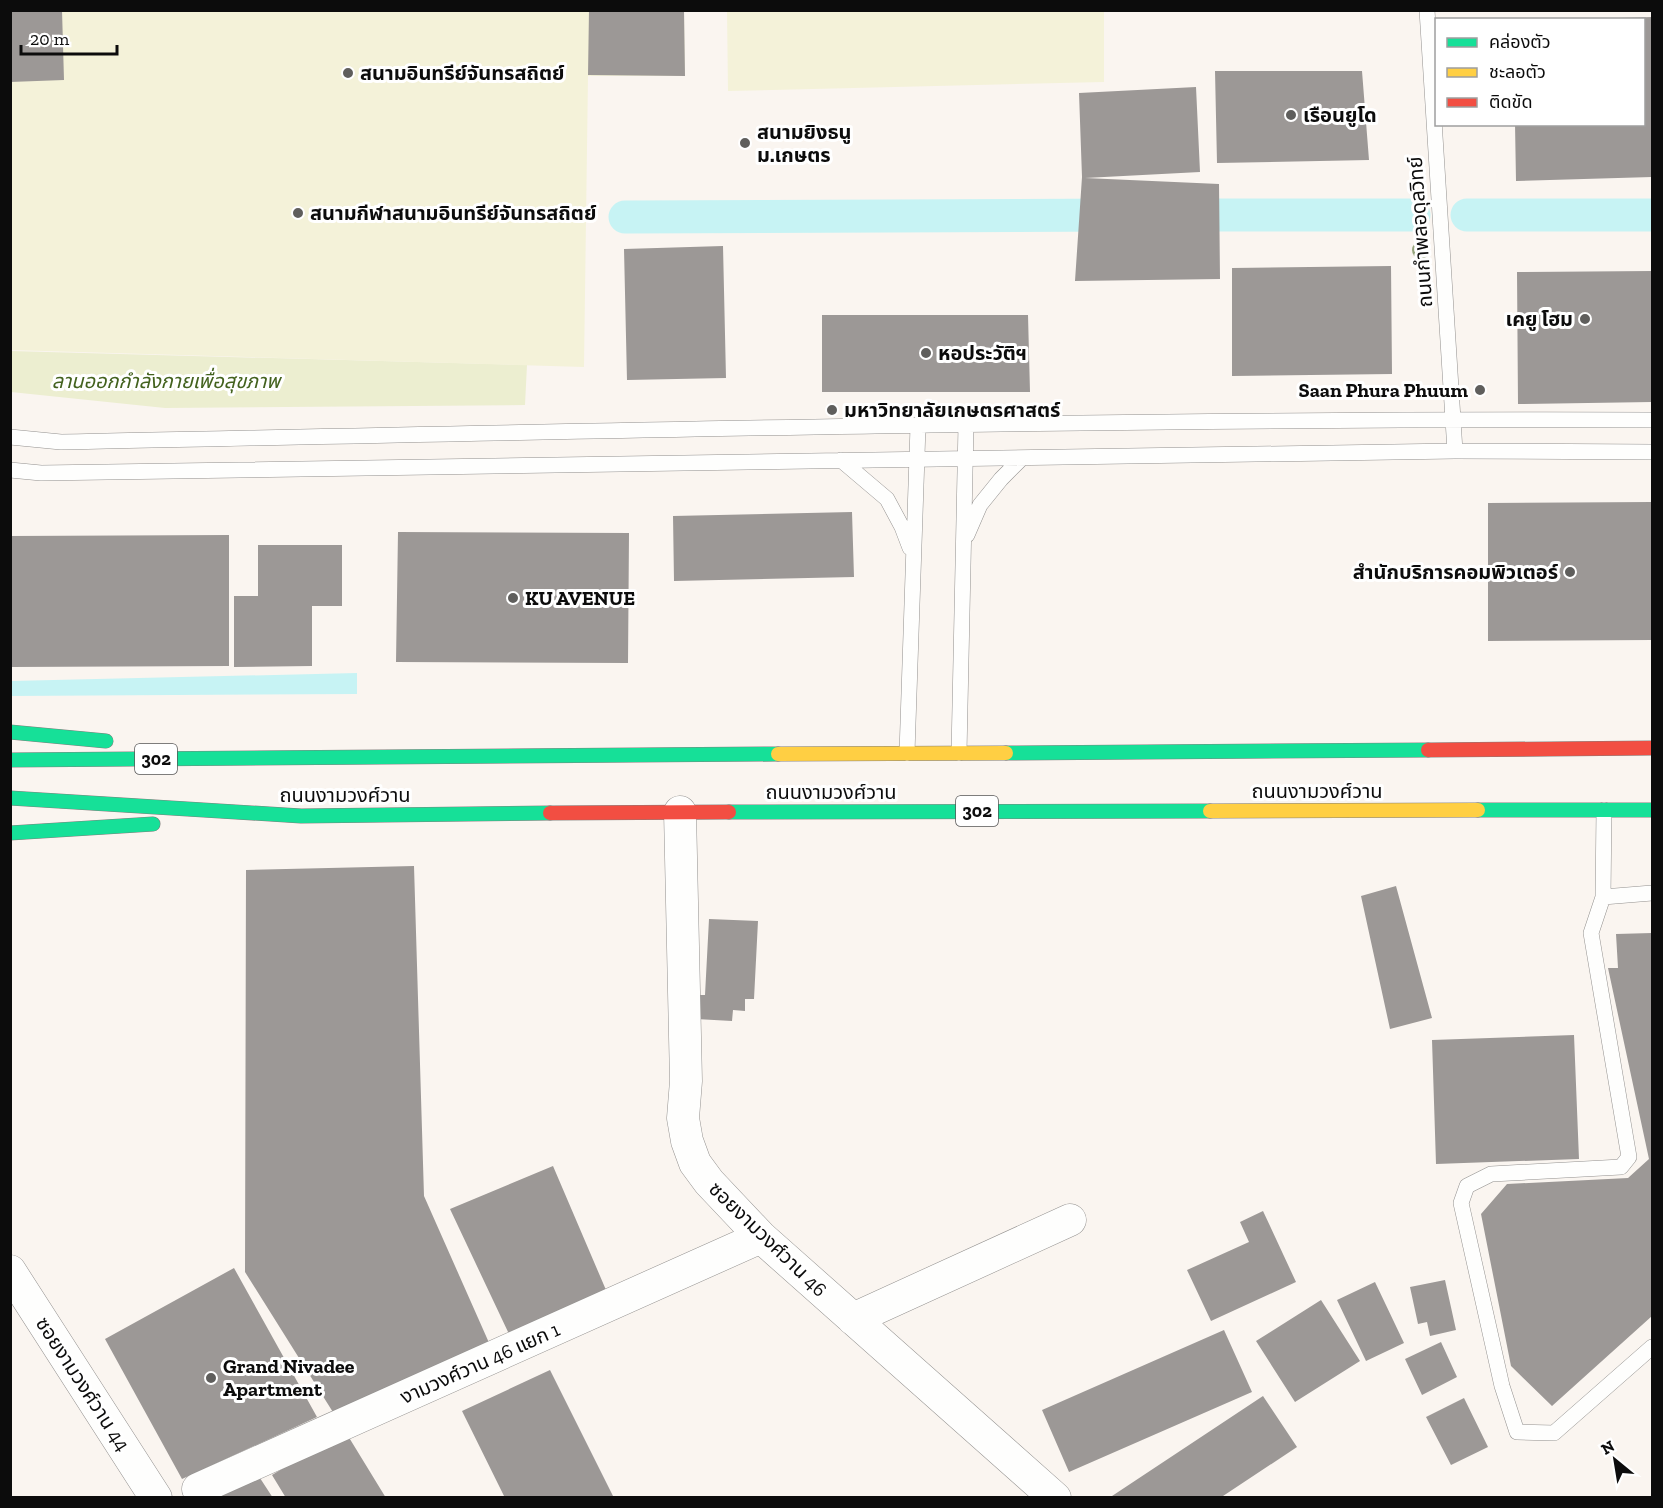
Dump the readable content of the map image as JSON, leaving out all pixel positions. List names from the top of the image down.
{
  "streets": {
    "main road": ["302", "ถนนงามวงศ์วาน"],
    "street": ["ซอยงามวงศ์วาน 46", "งามวงศ์วาน 46 แยก 1", "ซอยงามวงศ์วาน 44"],
    "lane": ["ถนนกำพลอดุลวิทย์"]
  },
  "crossings": [
    ["ถนนงามวงศ์วาน", "ซอยงามวงศ์วาน 46"],
    ["ซอยงามวงศ์วาน 46", "งามวงศ์วาน 46 แยก 1"]
  ],
  "parks": ["ลานออกกำลังกายเพื่อสุขภาพ"],
  "places": [
    "สนามอินทรีย์จันทรสถิตย์",
    "เรือนยูโด",
    "สนามยิงธนู ม.เกษตร",
    "สนามกีฬาสนามอินทรีย์จันทรสถิตย์",
    "เคยู โฮม",
    "หอประวัติฯ",
    "Saan Phura Phuum",
    "มหาวิทยาลัยเกษตรศาสตร์",
    "สำนักบริการคอมพิวเตอร์",
    "KU AVENUE",
    "Grand Nivadee Apartment"
  ],
  "legend": ["คล่องตัว", "ชะลอตัว", "ติดขัด"],
  "scale_bar": "20 m",
  "north": "top left"
}
